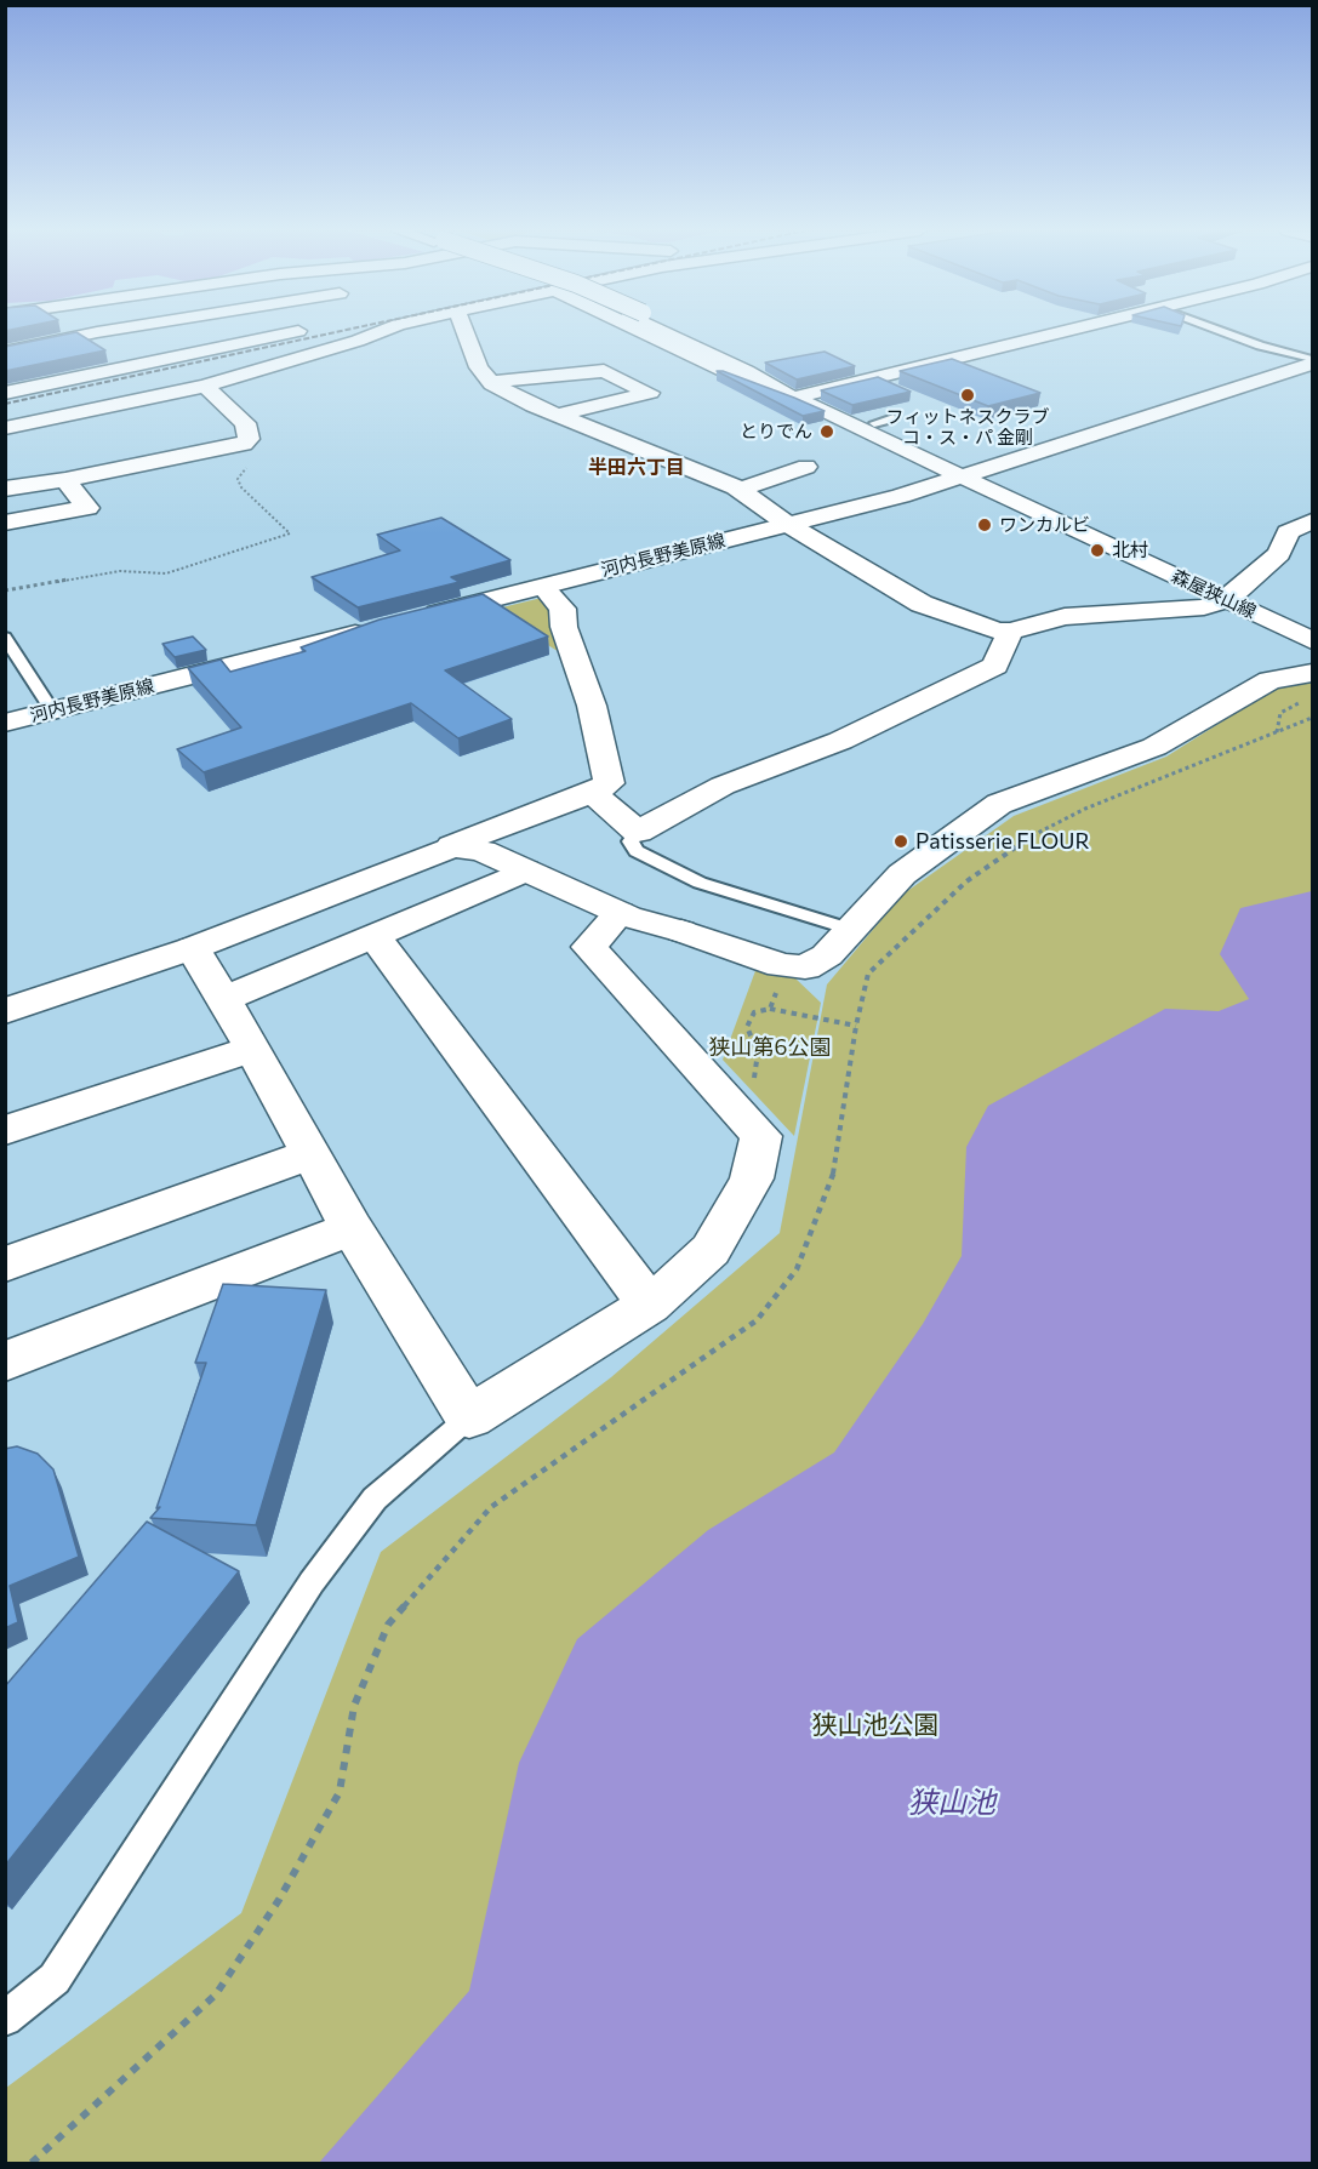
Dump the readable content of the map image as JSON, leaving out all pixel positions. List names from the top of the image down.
{
  "streets": {
    "street": ["河内長野美原線", "森屋狭山線"]
  },
  "crossings": [
    ["河内長野美原線", "森屋狭山線"]
  ],
  "districts": ["半田六丁目"],
  "water": ["狭山池"],
  "parks": ["狭山第6公園", "狭山池公園"],
  "places": [
    "フィットネスクラブ コ・ス・パ 金剛",
    "とりでん",
    "ワンカルビ",
    "北村",
    "Patisserie FLOUR"
  ]
}
